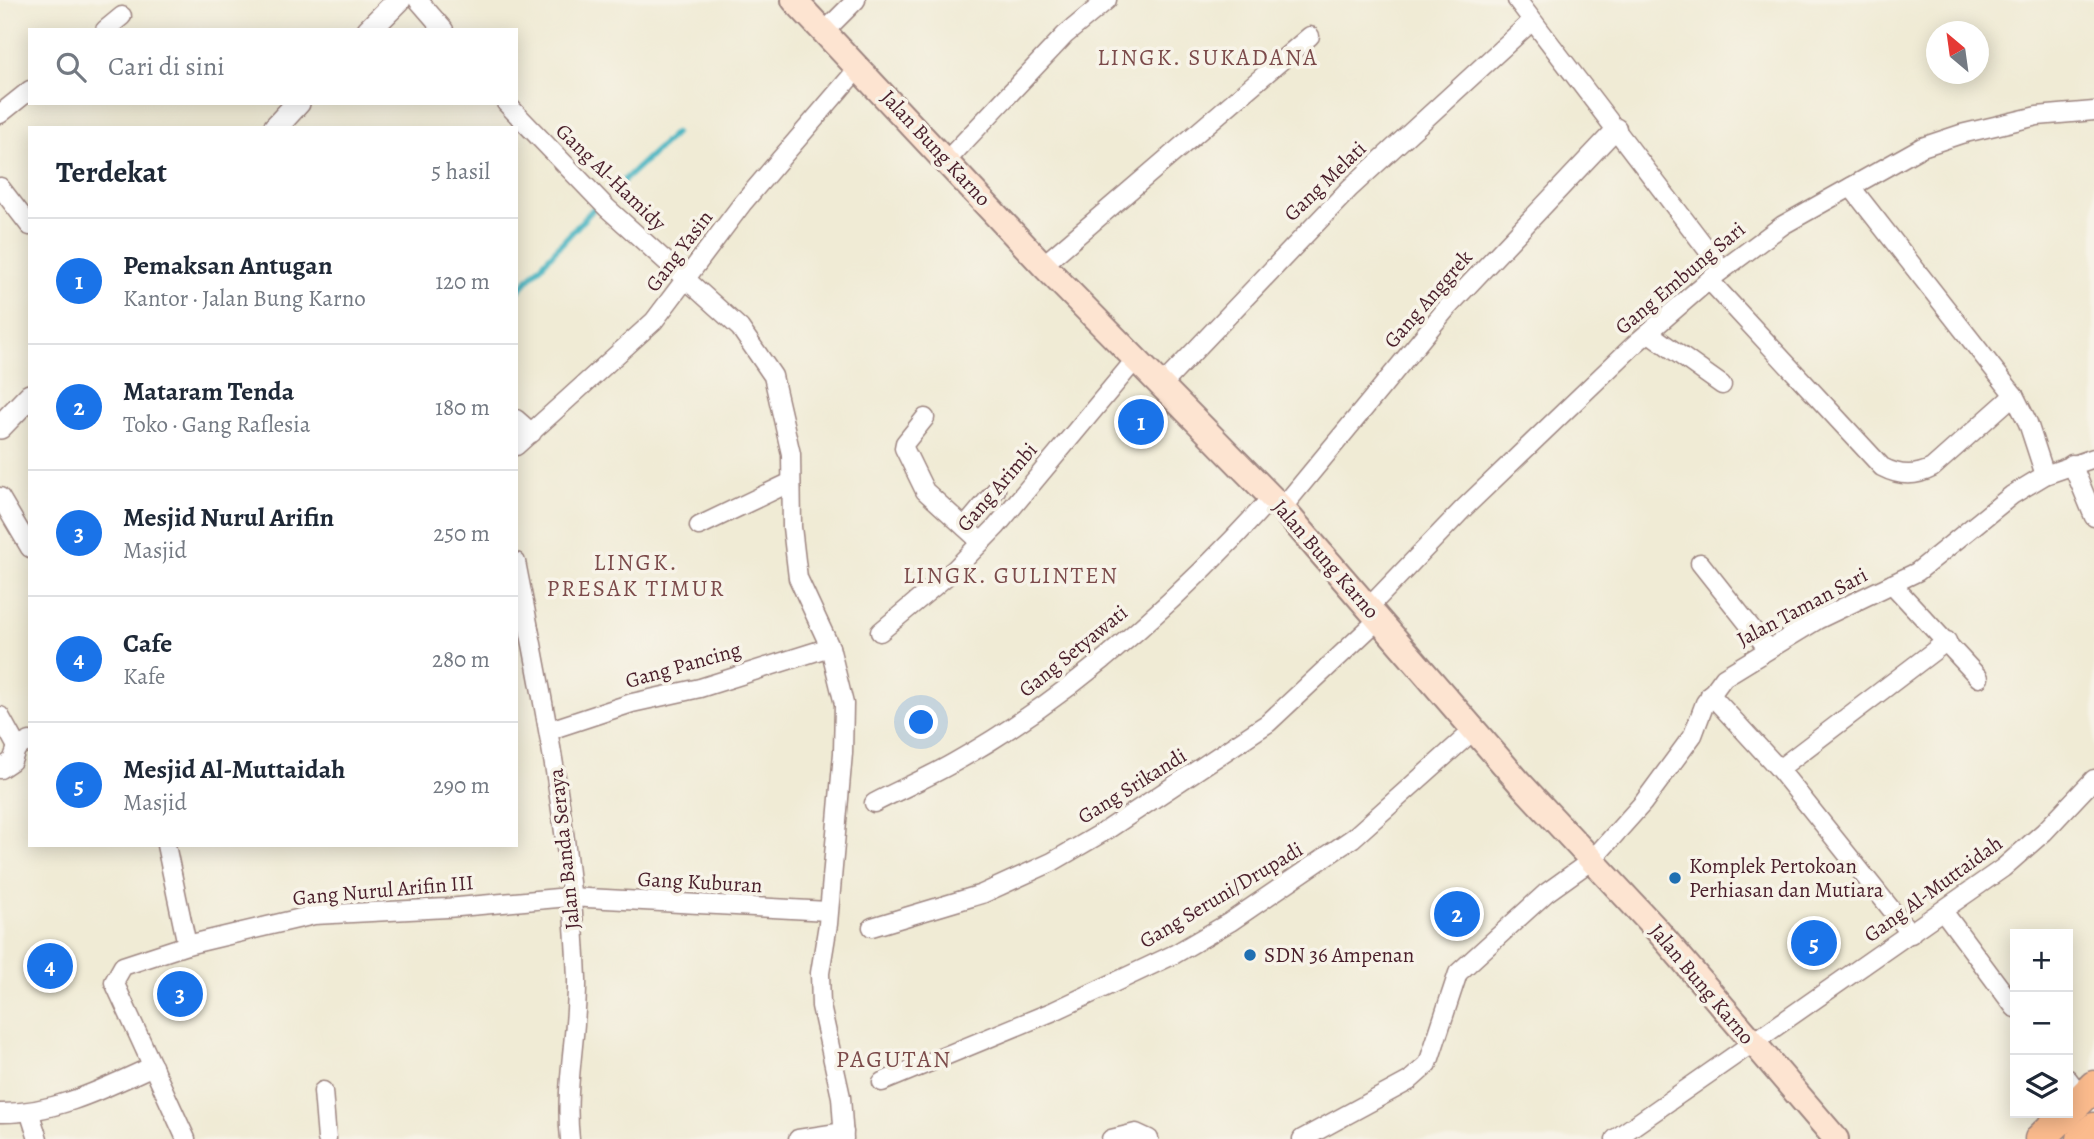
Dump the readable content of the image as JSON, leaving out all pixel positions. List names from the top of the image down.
{
  "streets": {
    "main road": ["Jalan Bung Karno"],
    "street": [
      "Gang Al-Hamidy",
      "Gang Melati",
      "Gang Yasin",
      "Gang Embung Sari",
      "Gang Anggrek",
      "Gang Arimbi",
      "Jalan Taman Sari",
      "Gang Setyawati",
      "Gang Pancing",
      "Gang Srikandi",
      "Jalan Banda Seraya",
      "Gang Kuburan",
      "Gang Al-Muttaidah",
      "Gang Nurul Arifin III",
      "Gang Seruni/Drupadi"
    ]
  },
  "crossings": [
    ["Jalan Bung Karno", "Gang Melati"],
    ["Jalan Bung Karno", "Gang Yasin"],
    ["Jalan Bung Karno", "Gang Embung Sari"],
    ["Jalan Bung Karno", "Gang Anggrek"],
    ["Jalan Bung Karno", "Gang Arimbi"],
    ["Jalan Bung Karno", "Jalan Taman Sari"],
    ["Jalan Bung Karno", "Gang Setyawati"],
    ["Jalan Bung Karno", "Gang Srikandi"],
    ["Jalan Bung Karno", "Gang Al-Muttaidah"],
    ["Jalan Bung Karno", "Gang Seruni/Drupadi"],
    ["Gang Al-Hamidy", "Gang Yasin"],
    ["Gang Al-Hamidy", "Gang Pancing"],
    ["Gang Al-Hamidy", "Gang Kuburan"],
    ["Gang Embung Sari", "Gang Srikandi"],
    ["Gang Anggrek", "Gang Setyawati"],
    ["Gang Pancing", "Jalan Banda Seraya"],
    ["Jalan Banda Seraya", "Gang Kuburan"],
    ["Jalan Banda Seraya", "Gang Nurul Arifin III"],
    ["Gang Kuburan", "Gang Nurul Arifin III"]
  ],
  "districts": [
    "LINGK. SUKADANA",
    "LINGK. PRESAK TIMUR",
    "LINGK. GULINTEN",
    "PAGUTAN"
  ],
  "places": ["Komplek Pertokoan Perhiasan dan Mutiara", "SDN 36 Ampenan"],
  "north": "top left",
  "page": {
    "search": "Cari di sini",
    "heading": ["Terdekat", "5 hasil"],
    "list": [
      {
        "mark": "1",
        "name": "Pemaksan Antugan",
        "note": "Kantor · Jalan Bung Karno",
        "value": "120 m"
      },
      {
        "mark": "2",
        "name": "Mataram Tenda",
        "note": "Toko · Gang Raflesia",
        "value": "180 m"
      },
      {
        "mark": "3",
        "name": "Mesjid Nurul Arifin",
        "note": "Masjid",
        "value": "250 m"
      },
      {
        "mark": "4",
        "name": "Cafe",
        "note": "Kafe",
        "value": "280 m"
      },
      {
        "mark": "5",
        "name": "Mesjid Al-Muttaidah",
        "note": "Masjid",
        "value": "290 m"
      }
    ],
    "pins": [
      "1",
      "2",
      "5",
      "4",
      "3"
    ],
    "map_buttons": ["+", "−"]
  }
}
